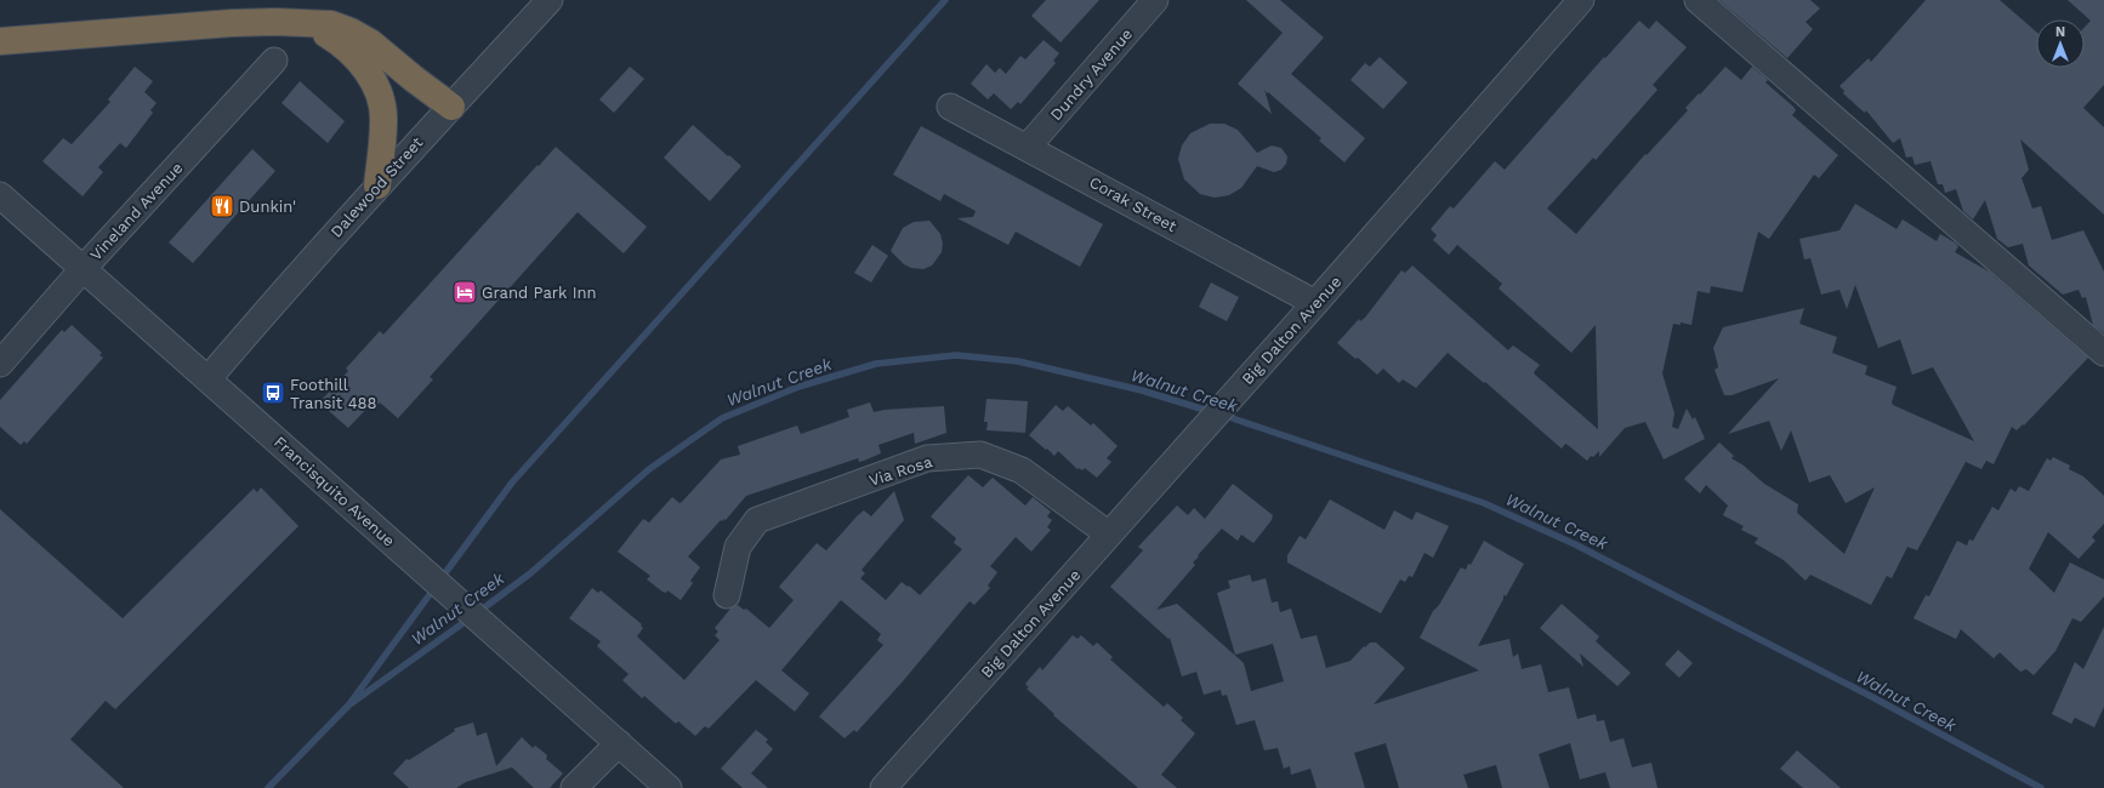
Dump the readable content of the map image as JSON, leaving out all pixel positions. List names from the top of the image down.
{
  "streets": {
    "street": [
      "Dundry Avenue",
      "Dalewood Street",
      "Corak Street",
      "Vineland Avenue",
      "Big Dalton Avenue",
      "Via Rosa",
      "Francisquito Avenue"
    ]
  },
  "crossings": [
    ["Dundry Avenue", "Corak Street"],
    ["Dalewood Street", "Francisquito Avenue"],
    ["Corak Street", "Big Dalton Avenue"],
    ["Vineland Avenue", "Francisquito Avenue"],
    ["Big Dalton Avenue", "Via Rosa"]
  ],
  "water": ["Walnut Creek"],
  "places": {
    "restaurant": ["Dunkin'"],
    "hotel": ["Grand Park Inn"],
    "bus stop": ["Foothill Transit 488"]
  },
  "north": "top"
}
